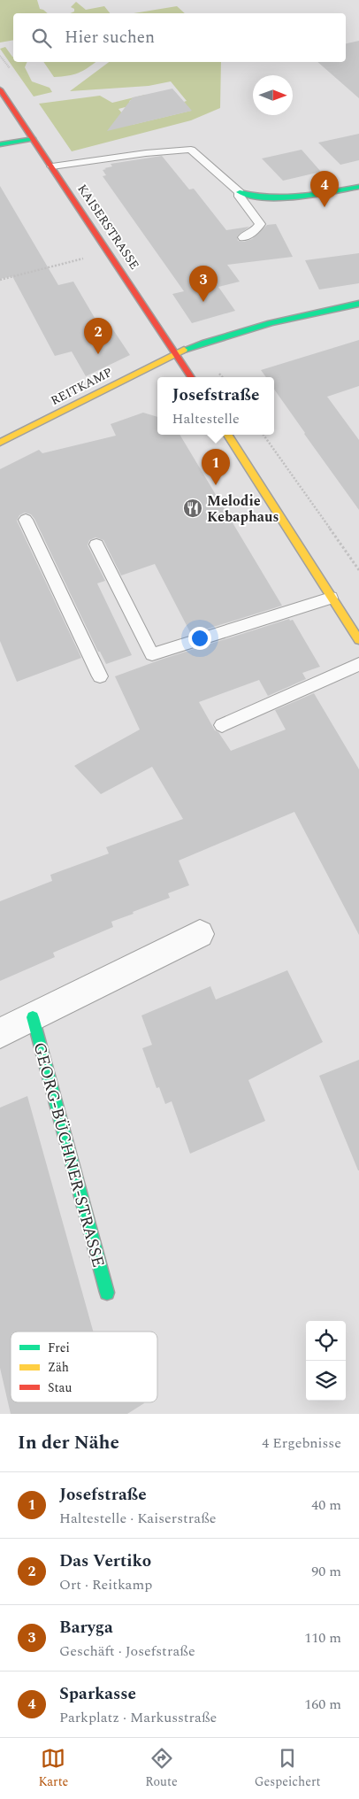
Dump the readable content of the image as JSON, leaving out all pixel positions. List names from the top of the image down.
{
  "streets": {
    "main road": ["KAISERSTRASSE", "REITKAMP", "GEORG-BÜCHNER-STRASSE"]
  },
  "crossings": [
    ["KAISERSTRASSE", "REITKAMP"]
  ],
  "places": {
    "restaurant": ["Melodie Kebaphaus"]
  },
  "legend": ["Frei", "Zäh", "Stau"],
  "north": "right",
  "page": {
    "search": "Hier suchen",
    "pins": [
      "4",
      "3",
      "2",
      "1"
    ],
    "popup": ["Josefstraße", "Haltestelle"],
    "heading": ["In der Nähe", "4 Ergebnisse"],
    "list": [
      {
        "mark": "1",
        "name": "Josefstraße",
        "note": "Haltestelle · Kaiserstraße",
        "value": "40 m"
      },
      {
        "mark": "2",
        "name": "Das Vertiko",
        "note": "Ort · Reitkamp",
        "value": "90 m"
      },
      {
        "mark": "3",
        "name": "Baryga",
        "note": "Geschäft · Josefstraße",
        "value": "110 m"
      },
      {
        "mark": "4",
        "name": "Sparkasse",
        "note": "Parkplatz · Markusstraße",
        "value": "160 m"
      }
    ],
    "nav": ["Karte", "Route", "Gespeichert"]
  }
}
